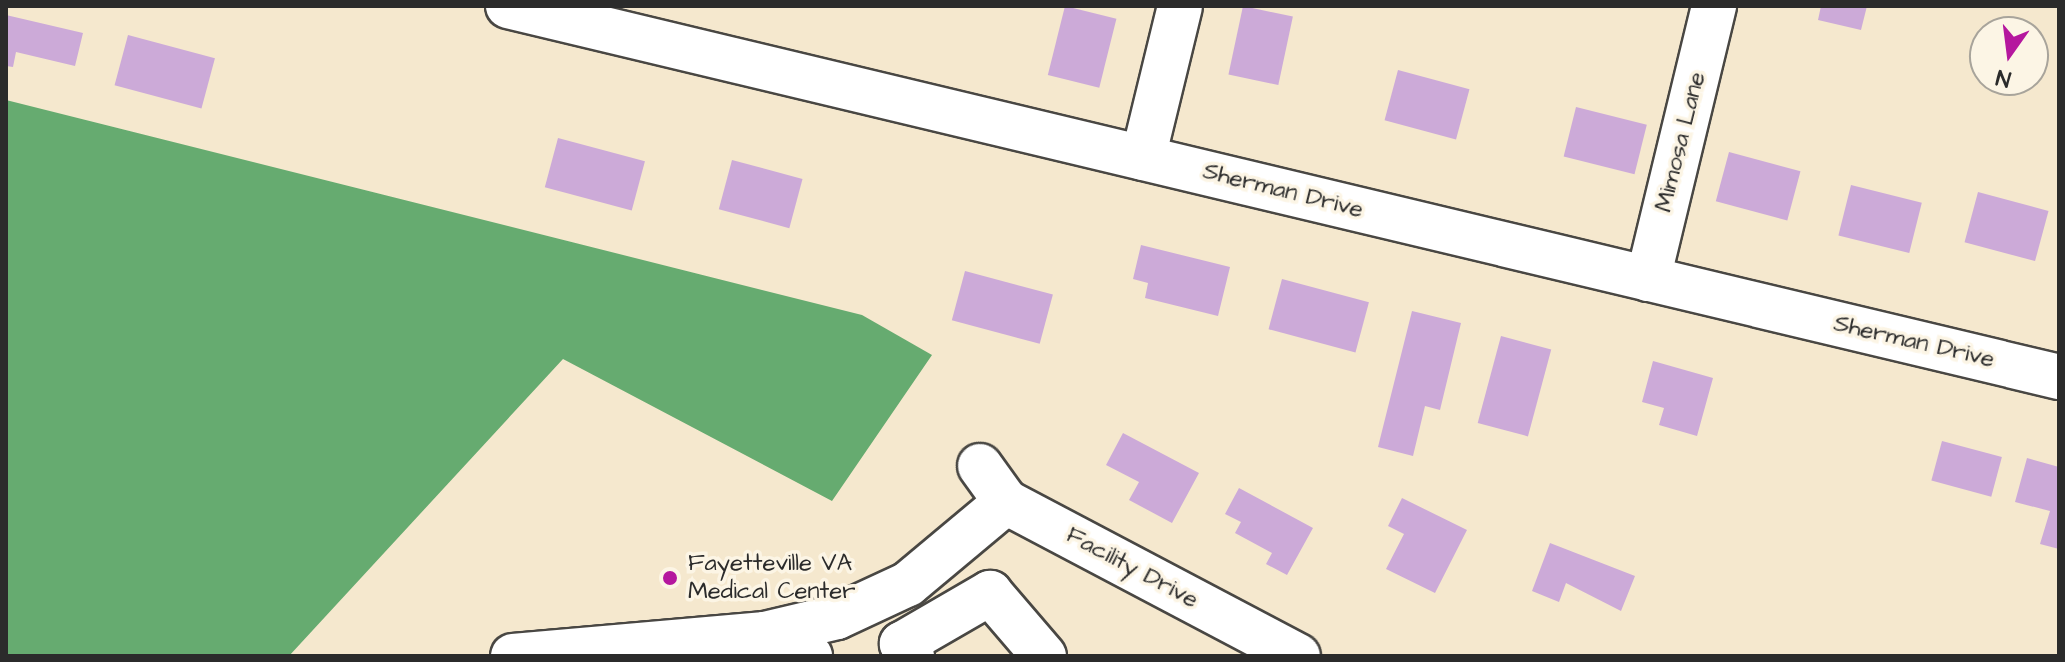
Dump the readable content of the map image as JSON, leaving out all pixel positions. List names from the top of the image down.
{
  "streets": {
    "street": ["Mimosa Lane", "Sherman Drive", "Facility Drive"]
  },
  "crossings": [
    ["Mimosa Lane", "Sherman Drive"]
  ],
  "places": ["Fayetteville VA Medical Center"],
  "north": "bottom"
}
